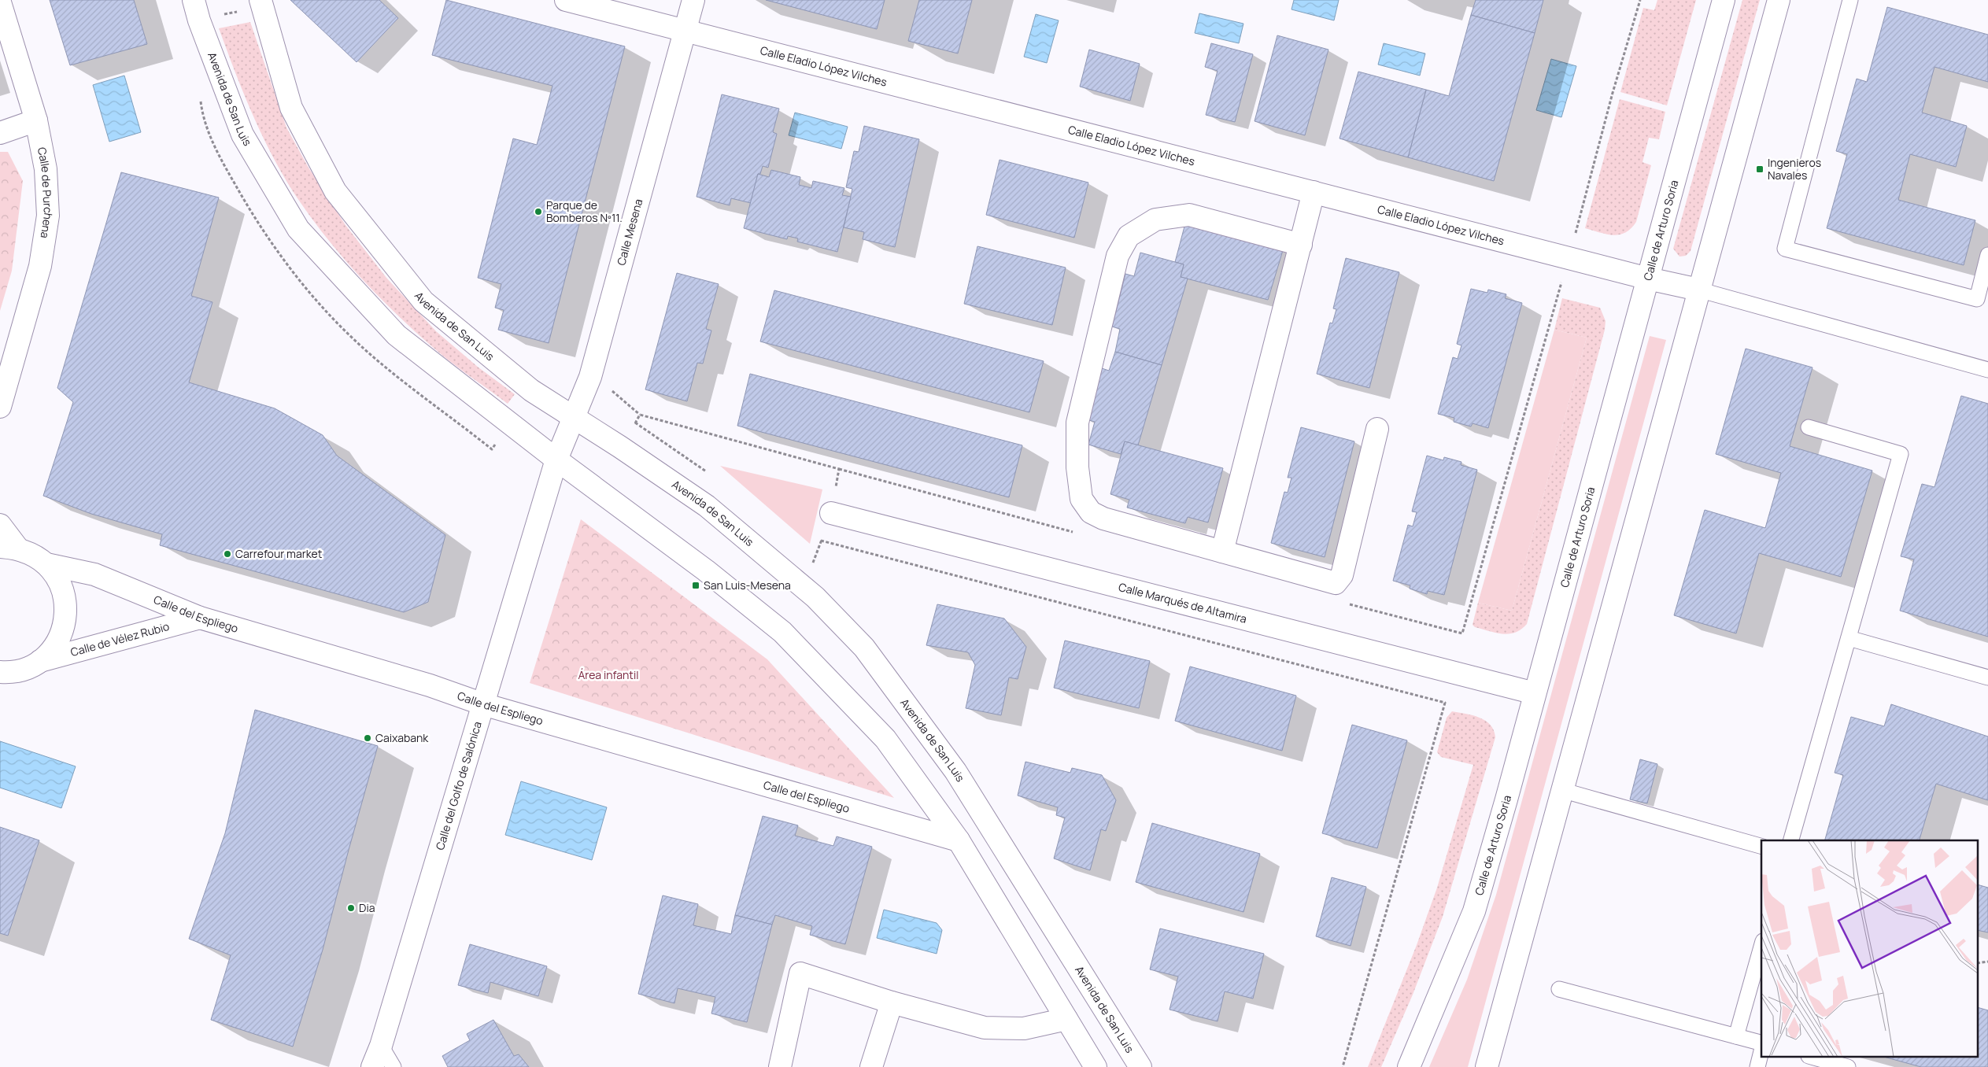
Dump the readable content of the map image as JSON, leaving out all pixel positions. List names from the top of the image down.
{
  "streets": {
    "street": [
      "Calle Eladio López Vilches",
      "Avenida de San Luis",
      "Calle de Purchena",
      "Calle de Arturo Soria",
      "Calle Mesena",
      "Calle Marqués de Altamira",
      "Calle del Espliego",
      "Calle de Vélez Rubio",
      "Calle del Golfo de Salónica"
    ]
  },
  "crossings": [
    ["Calle Eladio López Vilches", "Calle de Arturo Soria"],
    ["Calle Eladio López Vilches", "Calle Mesena"],
    ["Avenida de San Luis", "Calle Mesena"],
    ["Avenida de San Luis", "Calle del Espliego"],
    ["Avenida de San Luis", "Calle del Golfo de Salónica"],
    ["Calle de Arturo Soria", "Calle Marqués de Altamira"],
    ["Calle Mesena", "Calle del Golfo de Salónica"],
    ["Calle del Espliego", "Calle de Vélez Rubio"],
    ["Calle del Espliego", "Calle del Golfo de Salónica"]
  ],
  "parks": ["Área infantil"],
  "places": {
    "transit": ["Ingenieros Navales", "San Luis-Mesena"],
    "other": [
      "Parque de Bomberos Nº11.",
      "Carrefour market",
      "Caixabank",
      "Dia"
    ]
  }
}
